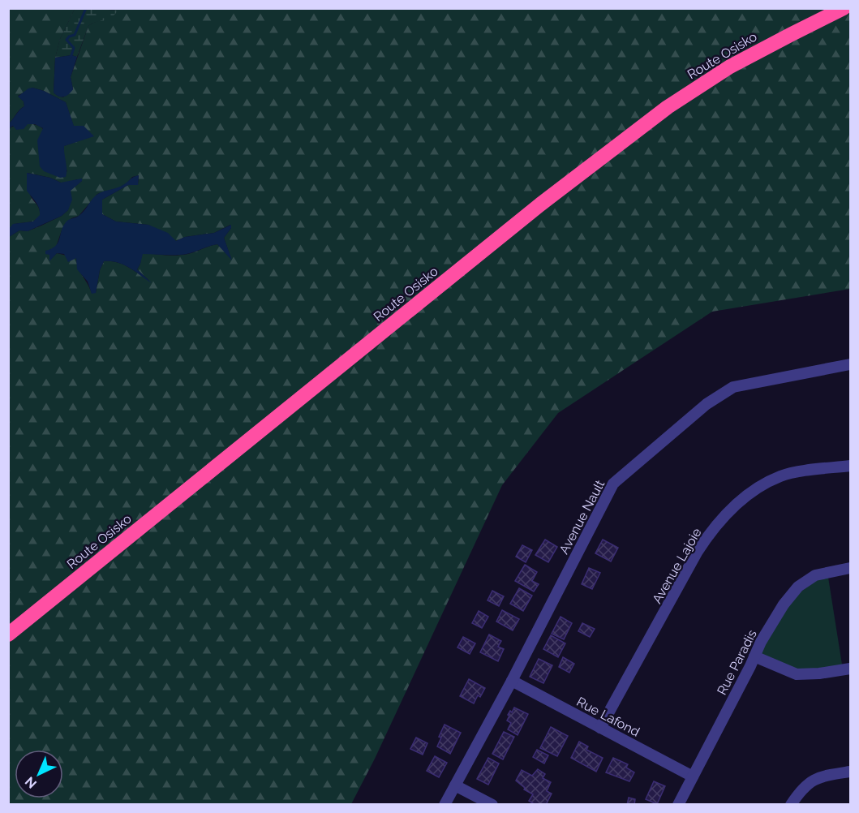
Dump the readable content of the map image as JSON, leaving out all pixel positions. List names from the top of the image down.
{
  "streets": {
    "highway": ["Route Osisko"],
    "street": [
      "Avenue Nault",
      "Avenue Lajoie",
      "Rue Paradis",
      "Rue Lafond"
    ]
  },
  "crossings": [
    ["Avenue Nault", "Rue Lafond"],
    ["Avenue Lajoie", "Rue Lafond"],
    ["Rue Paradis", "Rue Lafond"]
  ],
  "north": "bottom left"
}
